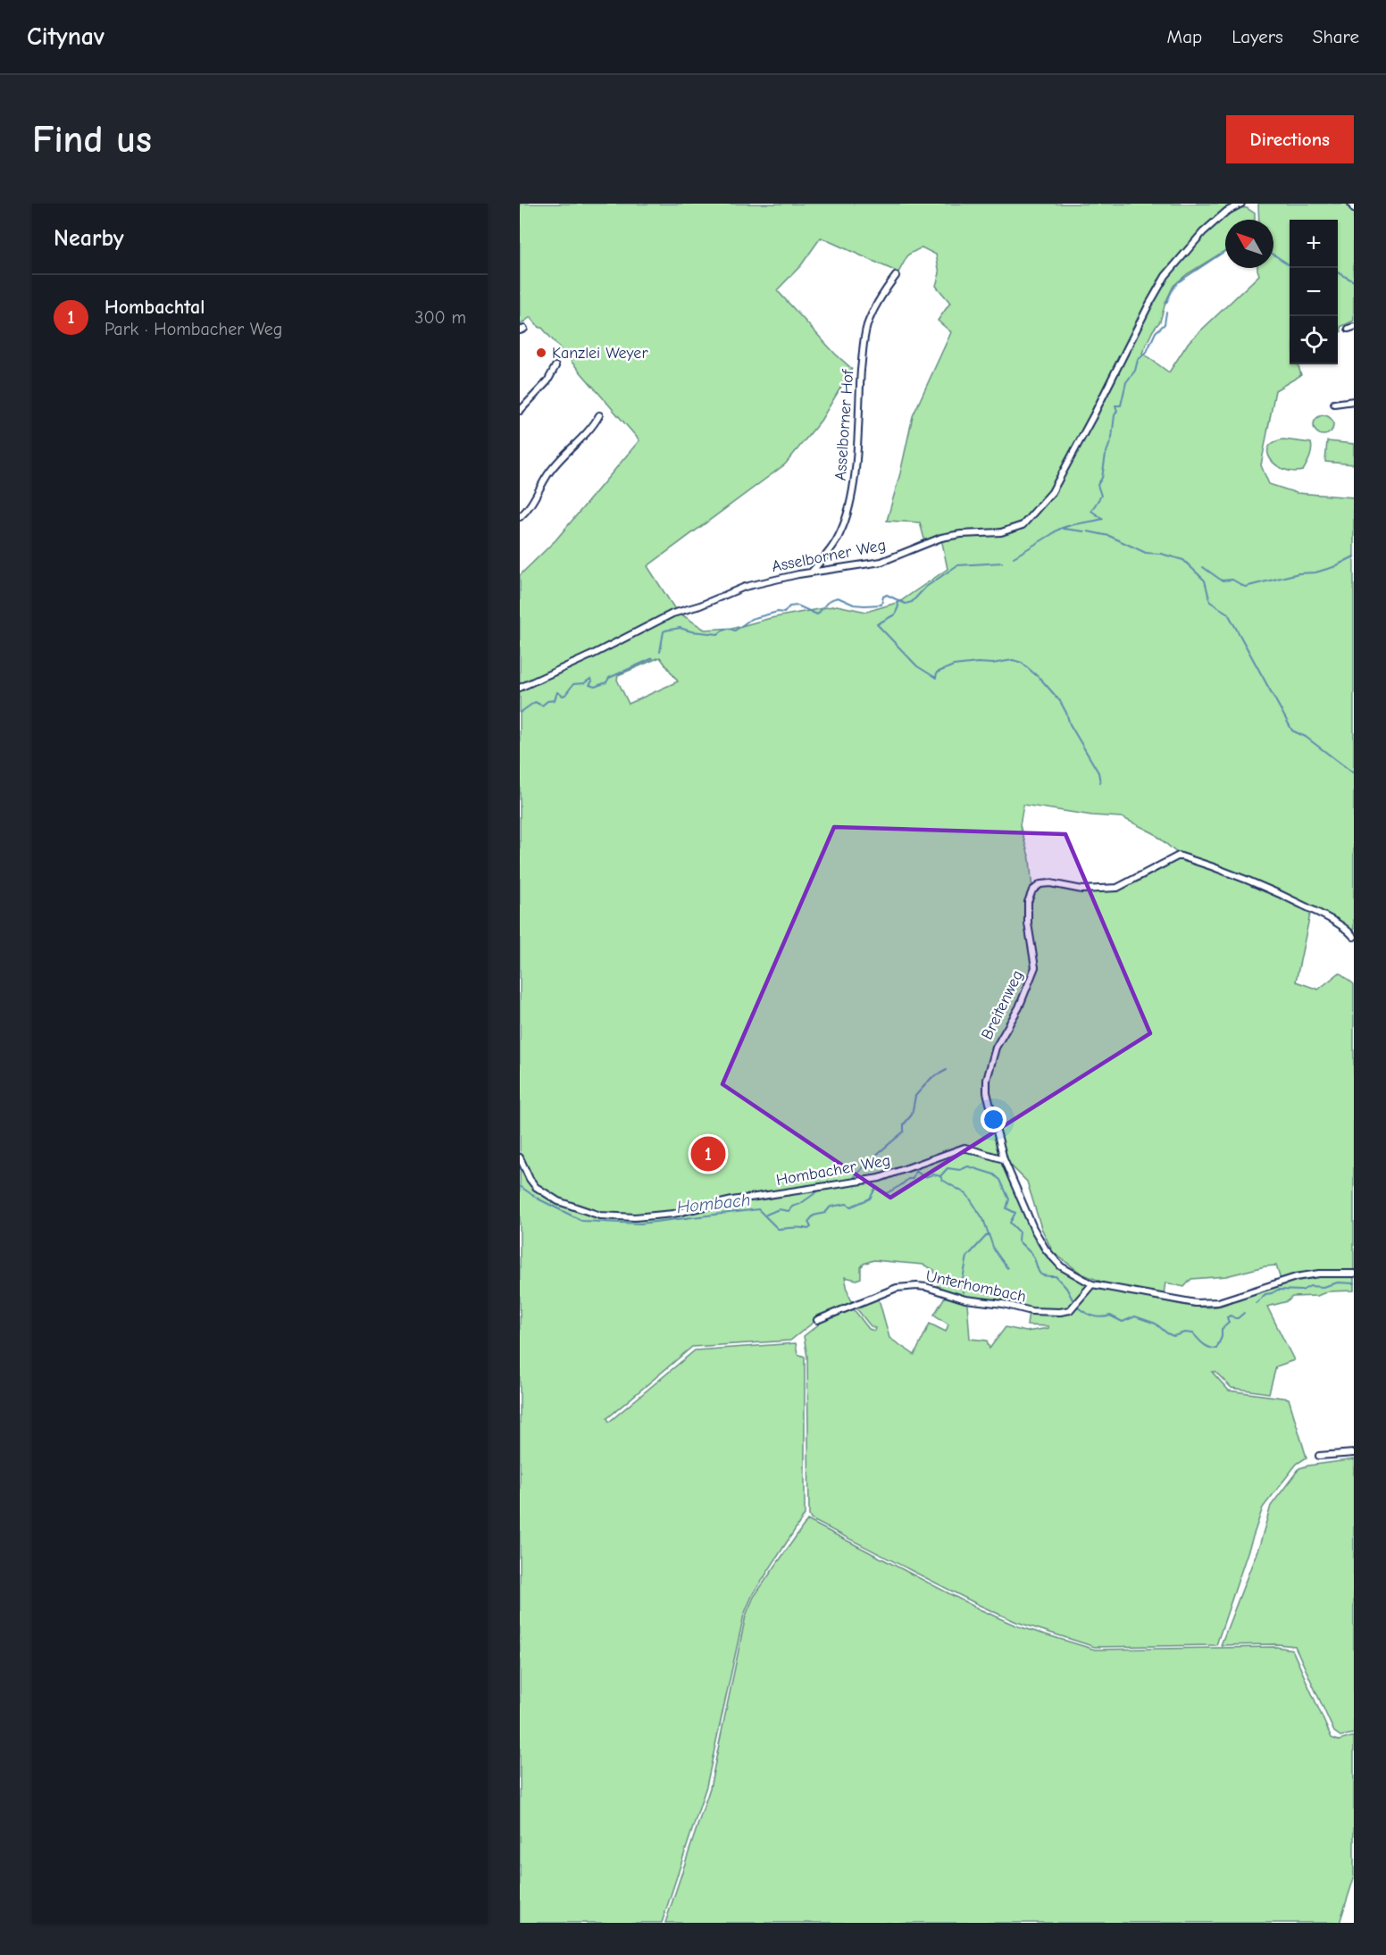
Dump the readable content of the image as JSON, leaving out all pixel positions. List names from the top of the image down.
{
  "streets": {
    "street": [
      "Asselborner Hof",
      "Asselborner Weg",
      "Breitenweg",
      "Hombacher Weg",
      "Unterhombach"
    ]
  },
  "crossings": [
    ["Asselborner Hof", "Asselborner Weg"],
    ["Breitenweg", "Hombacher Weg"]
  ],
  "water": ["Hombach"],
  "places": ["Kanzlei Weyer"],
  "north": "top left",
  "page": {
    "header": "Citynav",
    "nav": ["Map", "Layers", "Share"],
    "buttons": "Directions",
    "title": "Find us",
    "heading": "Nearby",
    "map_buttons": ["+", "−"],
    "list": [
      {
        "mark": "1",
        "name": "Hombachtal",
        "note": "Park · Hombacher Weg",
        "value": "300 m"
      }
    ],
    "pins": "1"
  }
}
